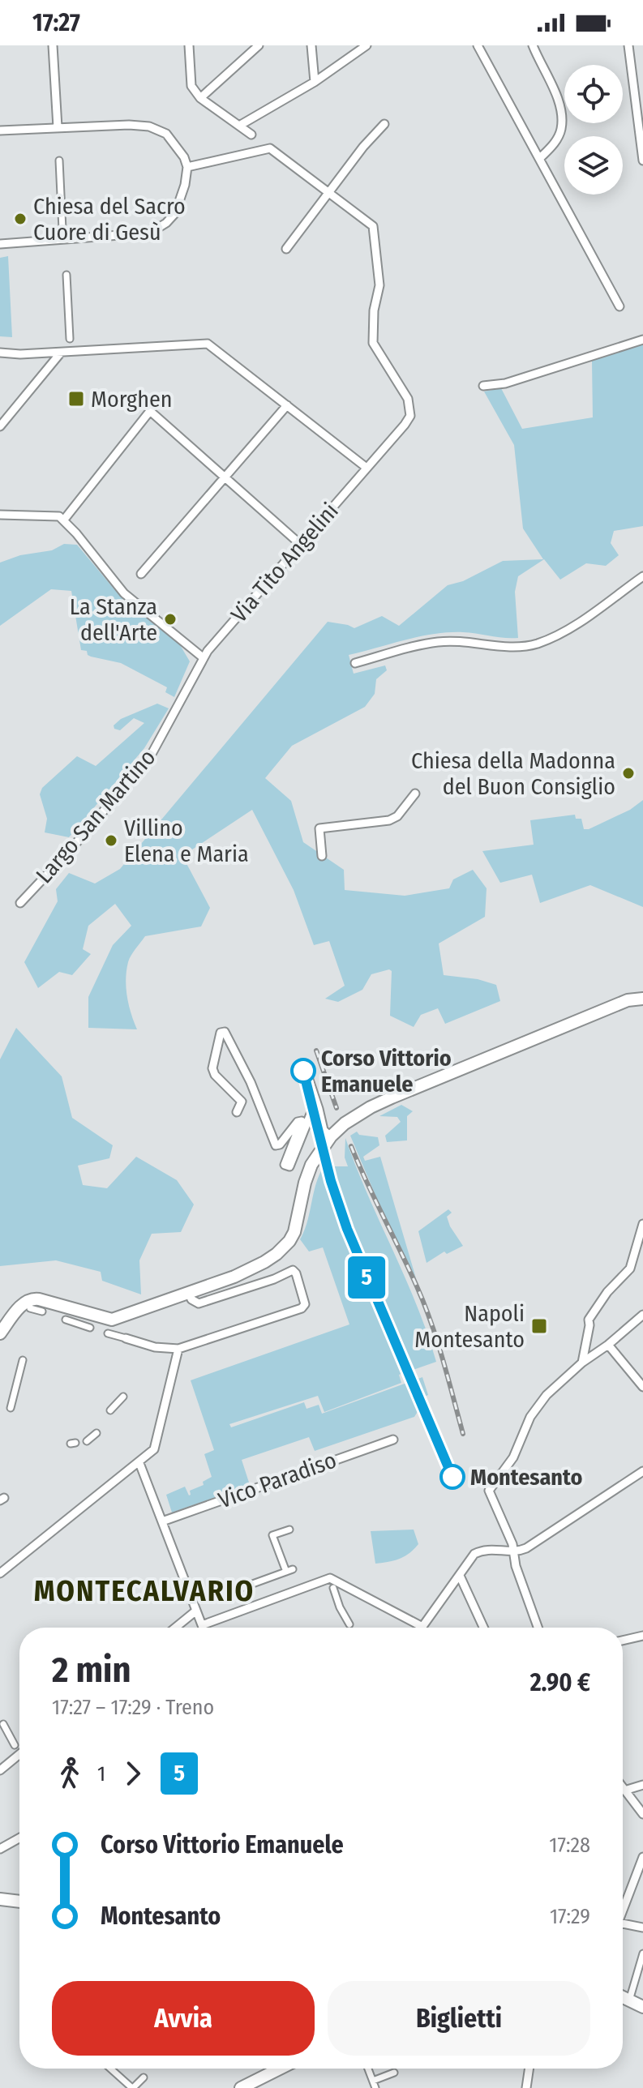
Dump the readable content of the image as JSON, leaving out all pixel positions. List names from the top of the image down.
{
  "streets": {
    "street": ["Via Tito Angelini", "Largo San Martino", "Vico Paradiso"]
  },
  "crossings": [
    ["Via Tito Angelini", "Largo San Martino"]
  ],
  "districts": ["MONTECALVARIO"],
  "places": {
    "other": [
      "Chiesa del Sacro Cuore di Gesù",
      "La Stanza dell'Arte",
      "Chiesa della Madonna del Buon Consiglio",
      "Villino Elena e Maria",
      "Corso Vittorio Emanuele",
      "Montesanto"
    ],
    "transit": ["Morghen", "Napoli Montesanto"]
  },
  "page": {
    "status": "17:27",
    "on_map": "5",
    "heading": ["2 min", "17:27 – 17:29 · Treno", "2.90 €"],
    "legs": ["1", "5"],
    "list": [
      {
        "name": "Corso Vittorio Emanuele",
        "value": "17:28"
      },
      {
        "name": "Montesanto",
        "value": "17:29"
      }
    ],
    "buttons": ["Avvia", "Biglietti"]
  }
}
